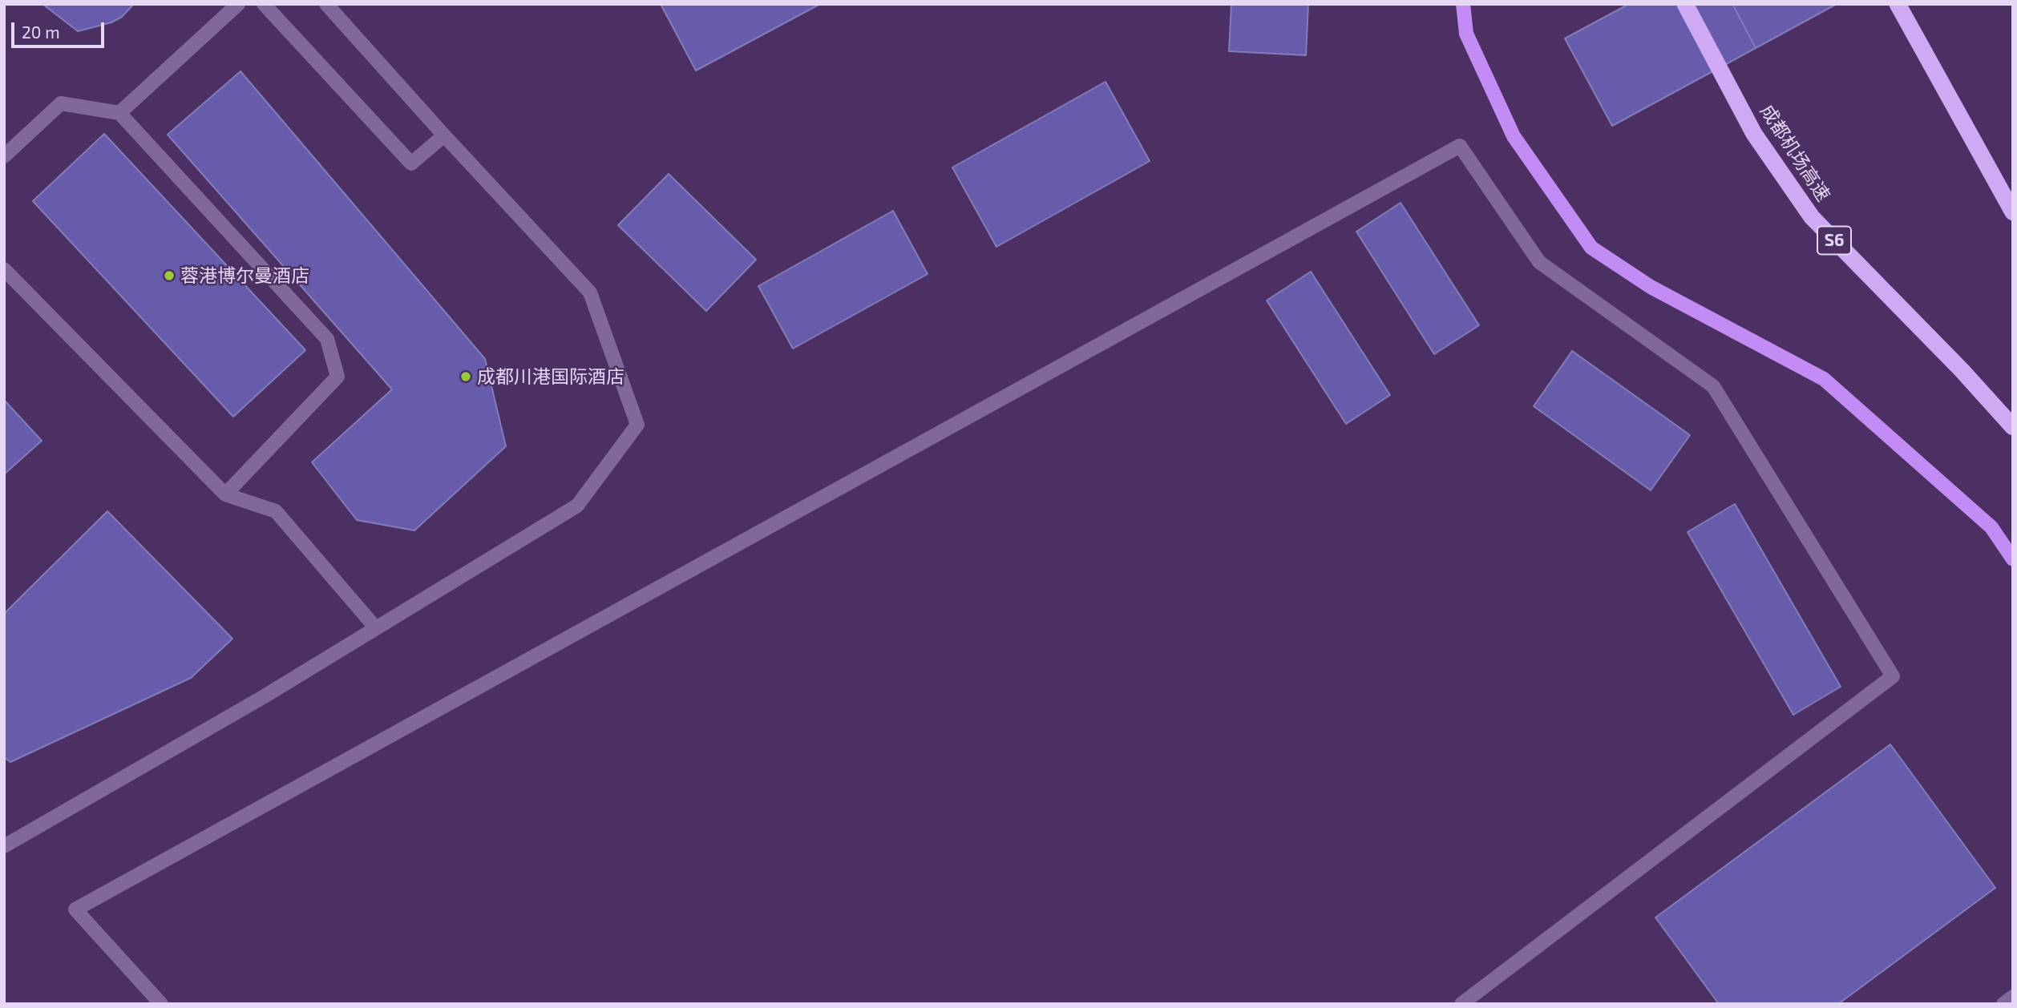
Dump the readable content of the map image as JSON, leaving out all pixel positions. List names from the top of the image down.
{
  "streets": {
    "highway": ["成都机场高速", "S6"]
  },
  "places": ["蓉港博尔曼酒店", "成都川港国际酒店"],
  "scale_bar": "20 m"
}
